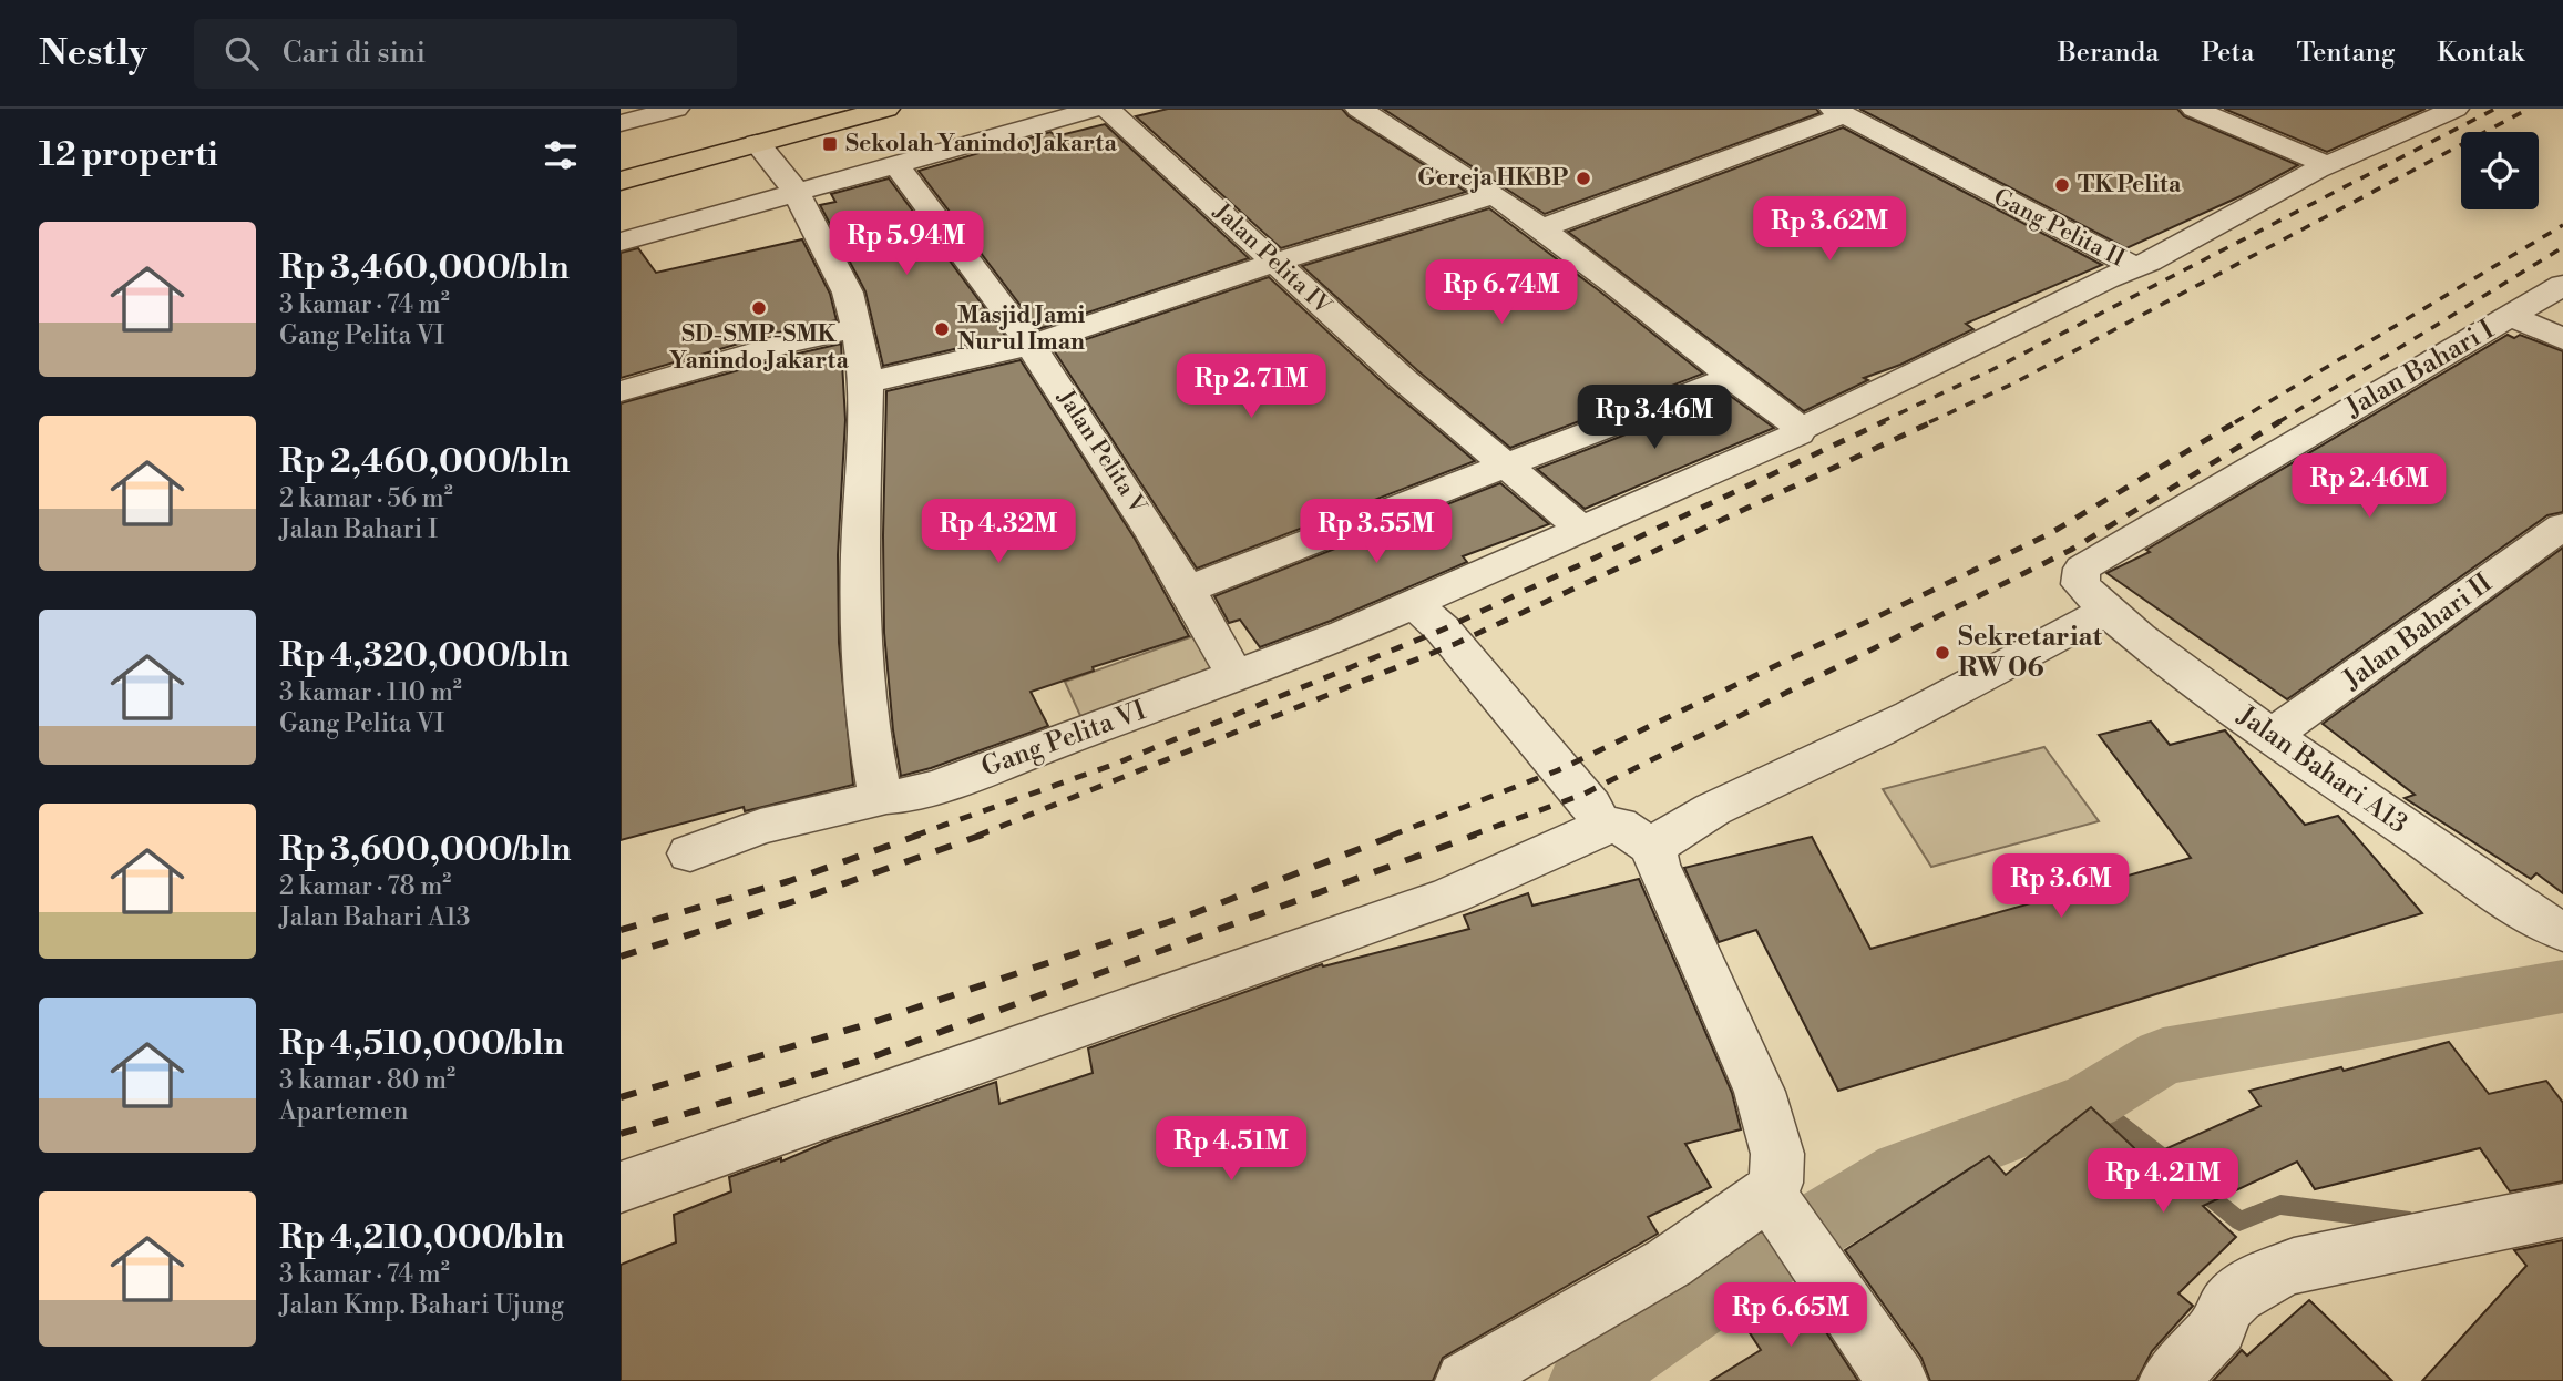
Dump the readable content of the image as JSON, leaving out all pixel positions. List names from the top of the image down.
{
  "streets": {
    "street": [
      "Gang Pelita II",
      "Jalan Pelita IV",
      "Jalan Bahari I",
      "Jalan Pelita V",
      "Jalan Bahari II",
      "Gang Pelita VI",
      "Jalan Bahari A13"
    ]
  },
  "crossings": [
    ["Gang Pelita II", "Gang Pelita VI"],
    ["Jalan Pelita IV", "Gang Pelita VI"],
    ["Jalan Bahari I", "Jalan Bahari A13"],
    ["Jalan Pelita V", "Gang Pelita VI"],
    ["Jalan Bahari II", "Jalan Bahari A13"]
  ],
  "places": {
    "transit": ["Sekolah Yanindo Jakarta"],
    "other": [
      "Gereja HKBP",
      "TK Pelita",
      "SD-SMP-SMK Yanindo Jakarta",
      "Masjid Jami Nurul Iman",
      "Sekretariat RW 06"
    ]
  },
  "page": {
    "header": "Nestly",
    "search": "Cari di sini",
    "nav": [
      "Beranda",
      "Peta",
      "Tentang",
      "Kontak"
    ],
    "heading": "12 properti",
    "price": [
      "Rp 3.62M",
      "Rp 5.94M",
      "Rp 6.74M",
      "Rp 2.71M",
      "Rp 3.46M",
      "Rp 2.46M",
      "Rp 4.32M",
      "Rp 3.55M",
      "Rp 3.6M",
      "Rp 4.51M",
      "Rp 4.21M",
      "Rp 6.65M"
    ],
    "list": [
      {
        "name": "Rp 3,460,000/bln",
        "note": "3 kamar · 74 m² · Gang Pelita VI"
      },
      {
        "name": "Rp 2,460,000/bln",
        "note": "2 kamar · 56 m² · Jalan Bahari I"
      },
      {
        "name": "Rp 4,320,000/bln",
        "note": "3 kamar · 110 m² · Gang Pelita VI"
      },
      {
        "name": "Rp 3,600,000/bln",
        "note": "2 kamar · 78 m² · Jalan Bahari A13"
      },
      {
        "name": "Rp 4,510,000/bln",
        "note": "3 kamar · 80 m² · Apartemen"
      },
      {
        "name": "Rp 4,210,000/bln",
        "note": "3 kamar · 74 m² · Jalan Kmp. Bahari Ujung"
      }
    ]
  }
}
